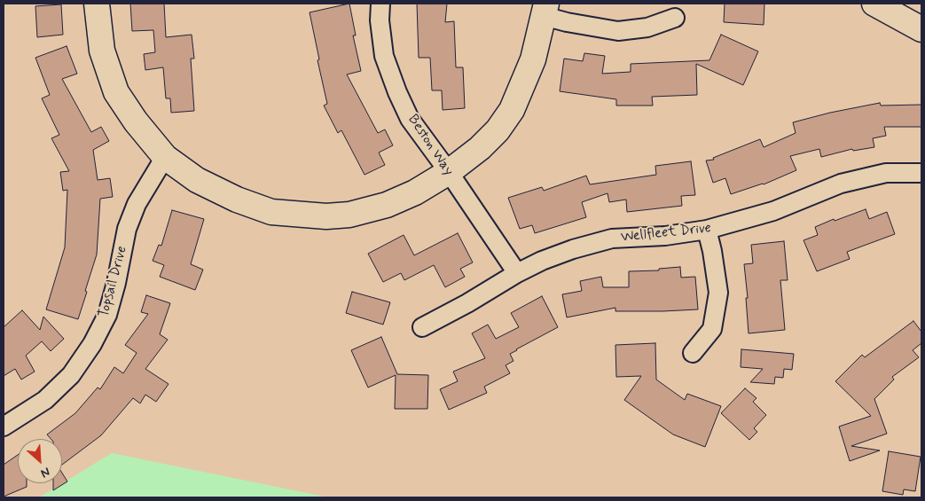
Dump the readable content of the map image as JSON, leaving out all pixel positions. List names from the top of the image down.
{
  "streets": {
    "street": ["Beston Way", "Wellfleet Drive", "Topsail Drive"]
  },
  "crossings": [
    ["Beston Way", "Wellfleet Drive"]
  ],
  "north": "bottom right"
}
